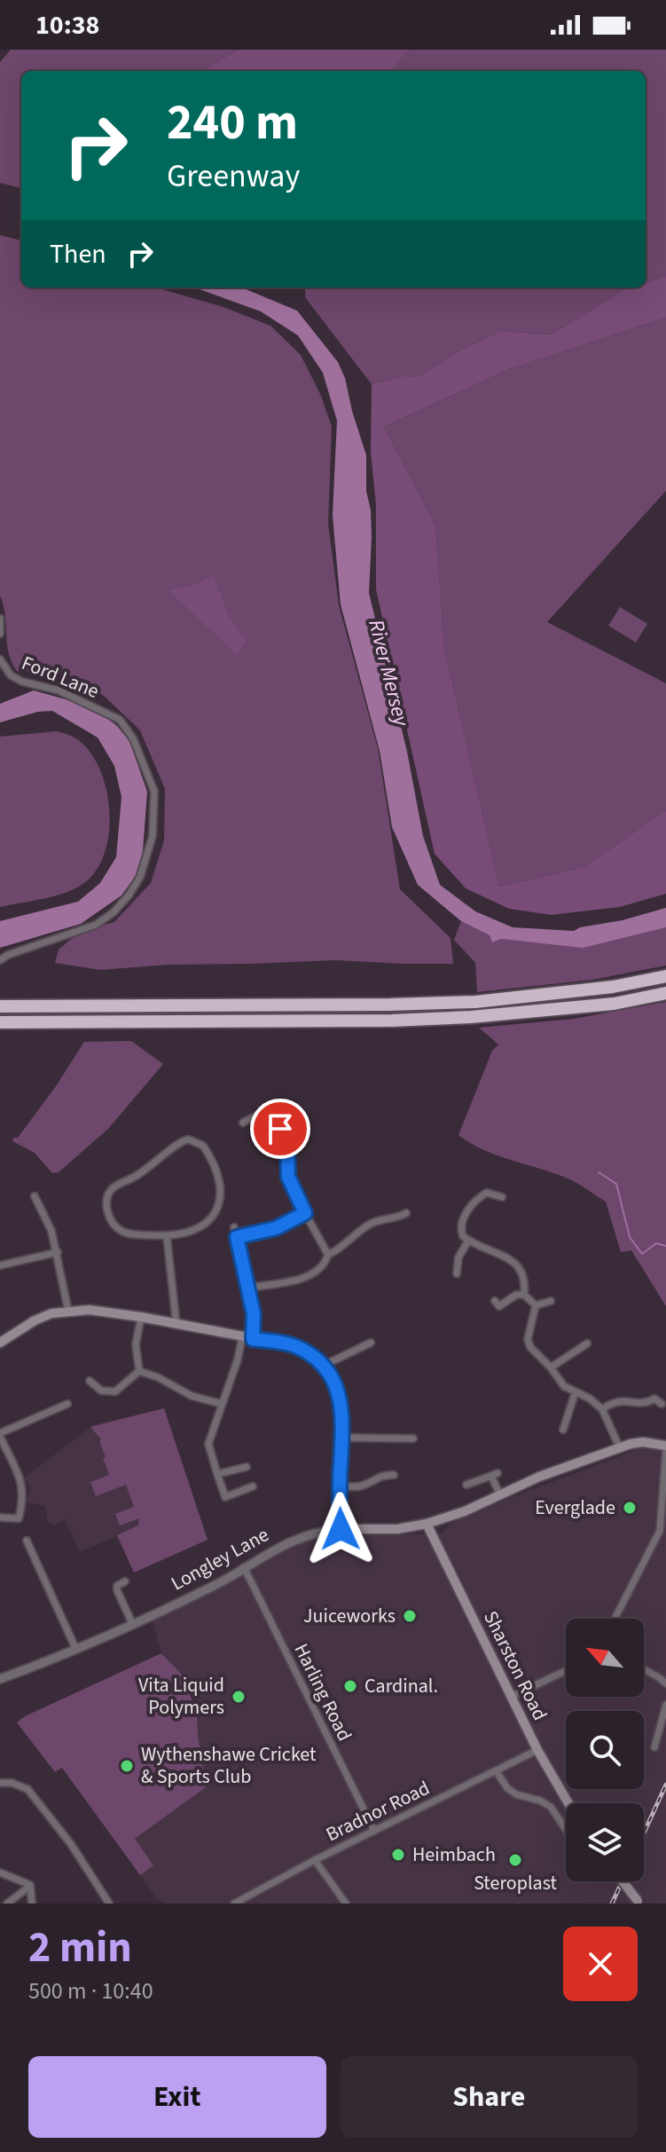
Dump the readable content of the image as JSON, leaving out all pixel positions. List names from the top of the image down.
{
  "streets": {
    "main road": ["Longley Lane", "Sharston Road"],
    "street": ["Ford Lane", "Harling Road", "Bradnor Road"]
  },
  "crossings": [
    ["Longley Lane", "Sharston Road"],
    ["Longley Lane", "Harling Road"],
    ["Sharston Road", "Bradnor Road"],
    ["Harling Road", "Bradnor Road"]
  ],
  "water": ["River Mersey"],
  "places": [
    "Everglade",
    "Juiceworks",
    "Cardinal.",
    "Vita Liquid Polymers",
    "Wythenshawe Cricket & Sports Club",
    "Heimbach",
    "Steroplast"
  ],
  "north": "top left",
  "page": {
    "status": "10:38",
    "turn": ["240 m", "Greenway"],
    "then": "Then",
    "heading": ["2 min", "500 m · 10:40"],
    "buttons": ["Exit", "Share"]
  }
}
